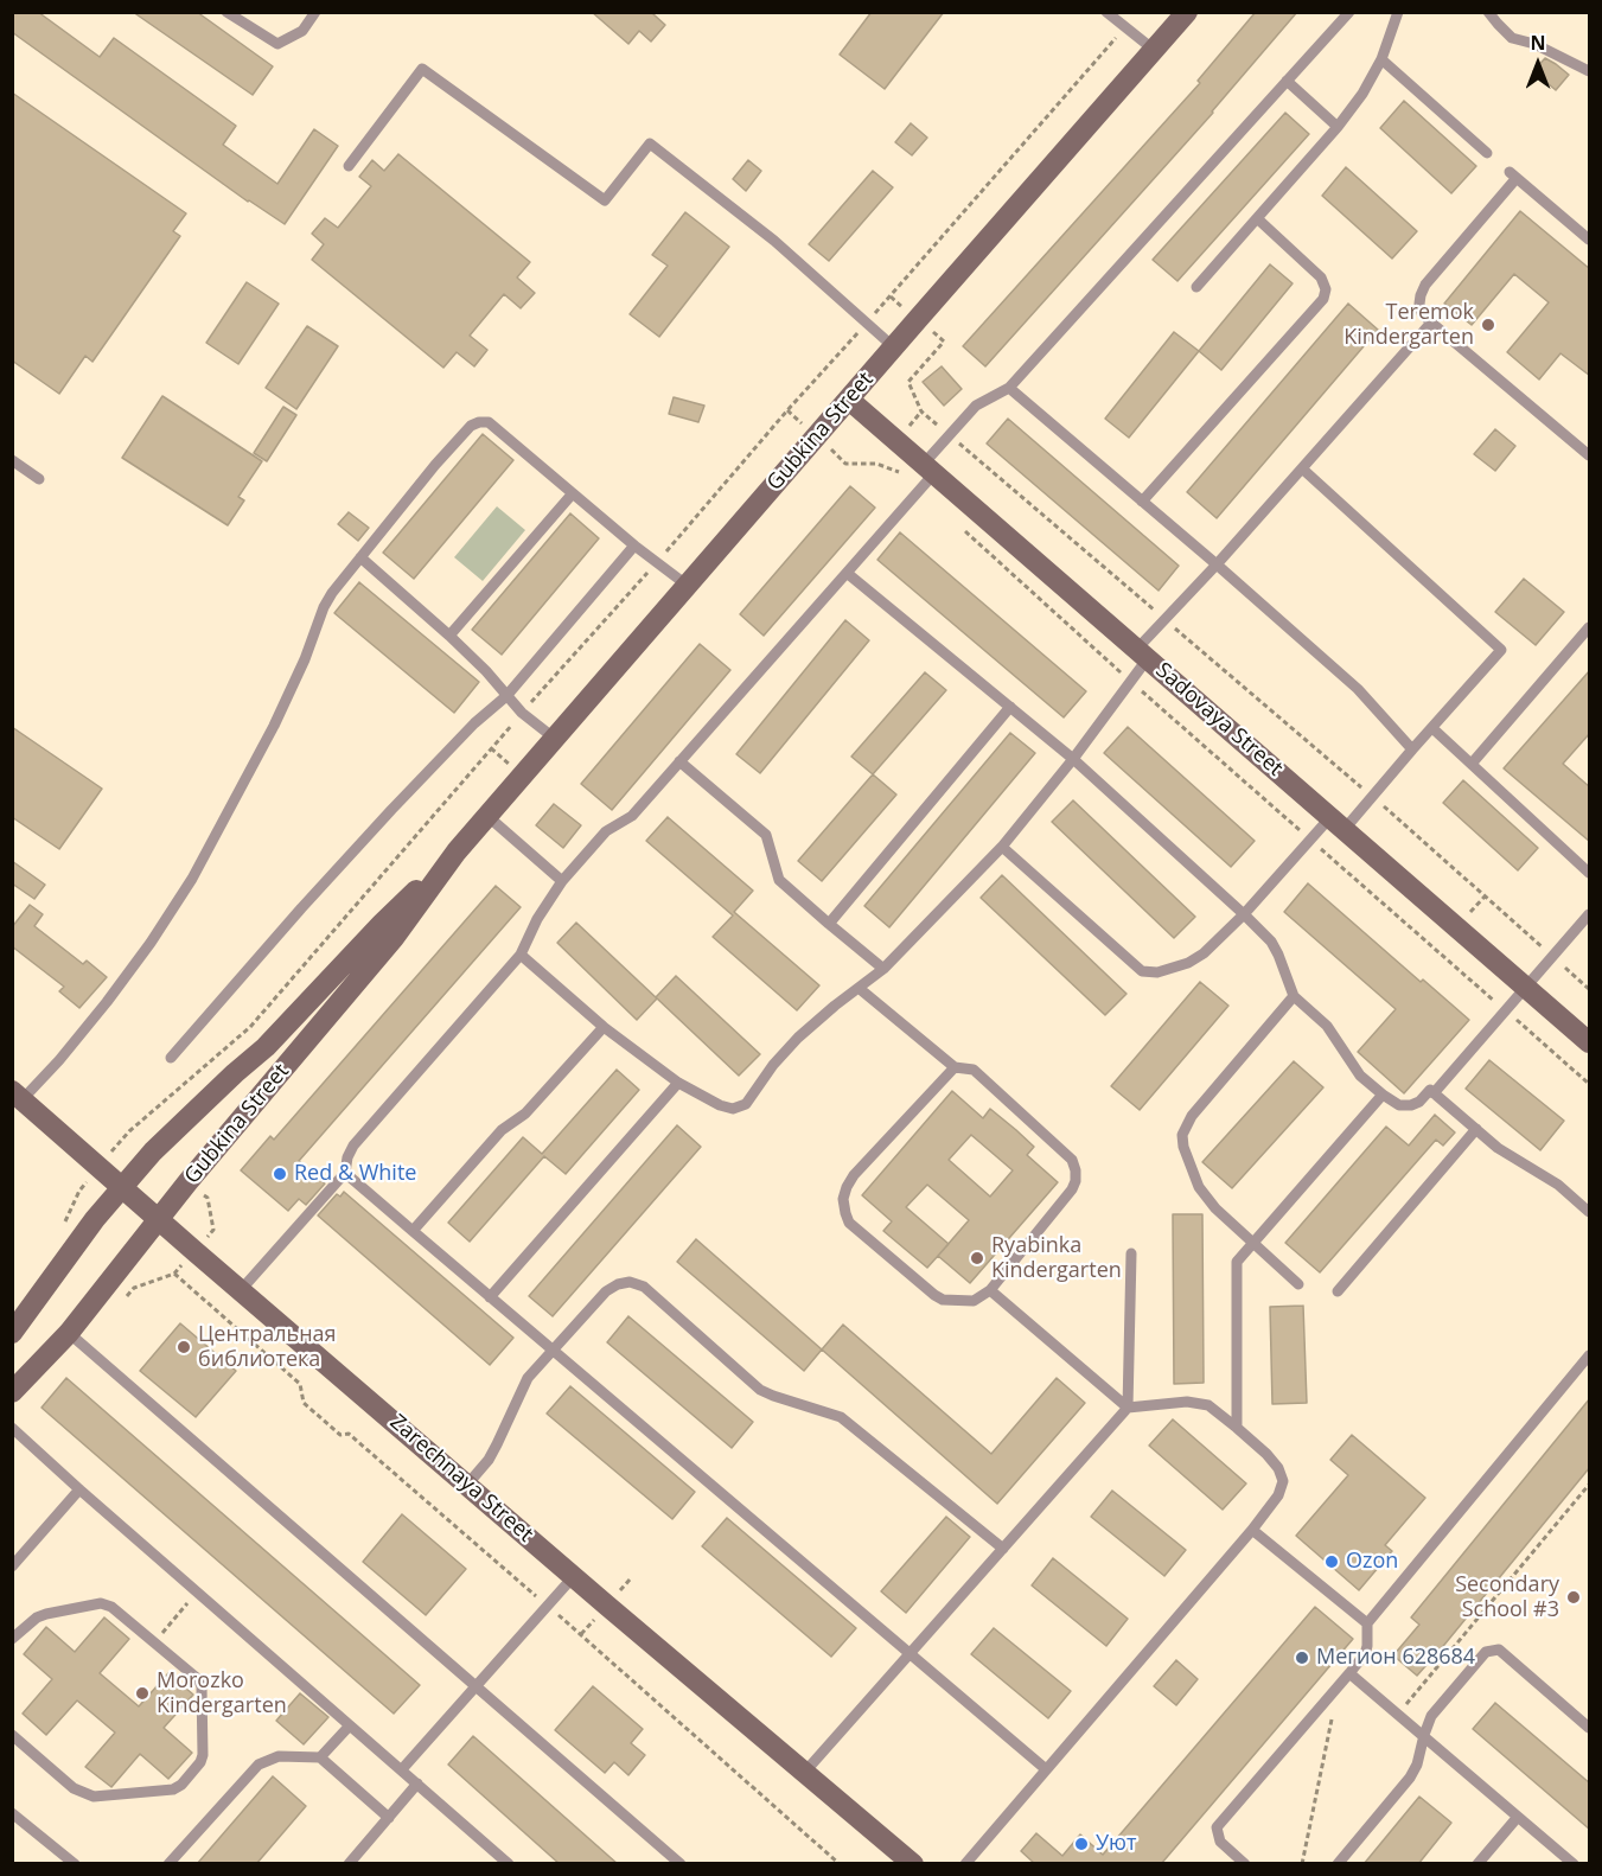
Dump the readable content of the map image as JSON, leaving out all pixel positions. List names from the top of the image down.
{
  "streets": {
    "main road": ["Gubkina Street", "Sadovaya Street", "Zarechnaya Street"]
  },
  "crossings": [
    ["Gubkina Street", "Sadovaya Street"],
    ["Gubkina Street", "Zarechnaya Street"]
  ],
  "places": [
    "Teremok Kindergarten",
    "Red & White",
    "Ryabinka Kindergarten",
    "Центральная библиотека",
    "Ozon",
    "Secondary School #3",
    "Мегион 628684",
    "Morozko Kindergarten",
    "Уют"
  ],
  "north": "top"
}
